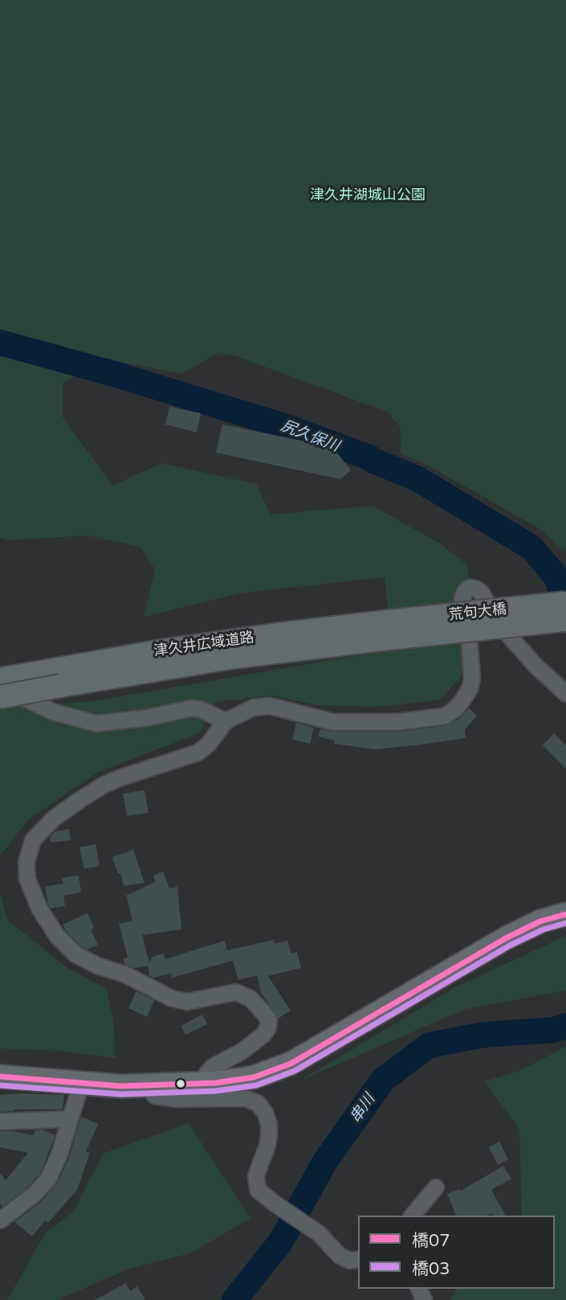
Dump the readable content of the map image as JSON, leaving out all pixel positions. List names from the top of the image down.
{
  "streets": {
    "main road": ["荒句大橋", "津久井広域道路"]
  },
  "crossings": [
    ["荒句大橋", "津久井広域道路"]
  ],
  "water": ["尻久保川", "串川"],
  "parks": ["津久井湖城山公園"],
  "lines": ["transit line 橋07", "transit line 橋03"],
  "legend": ["橋07", "橋03"]
}
